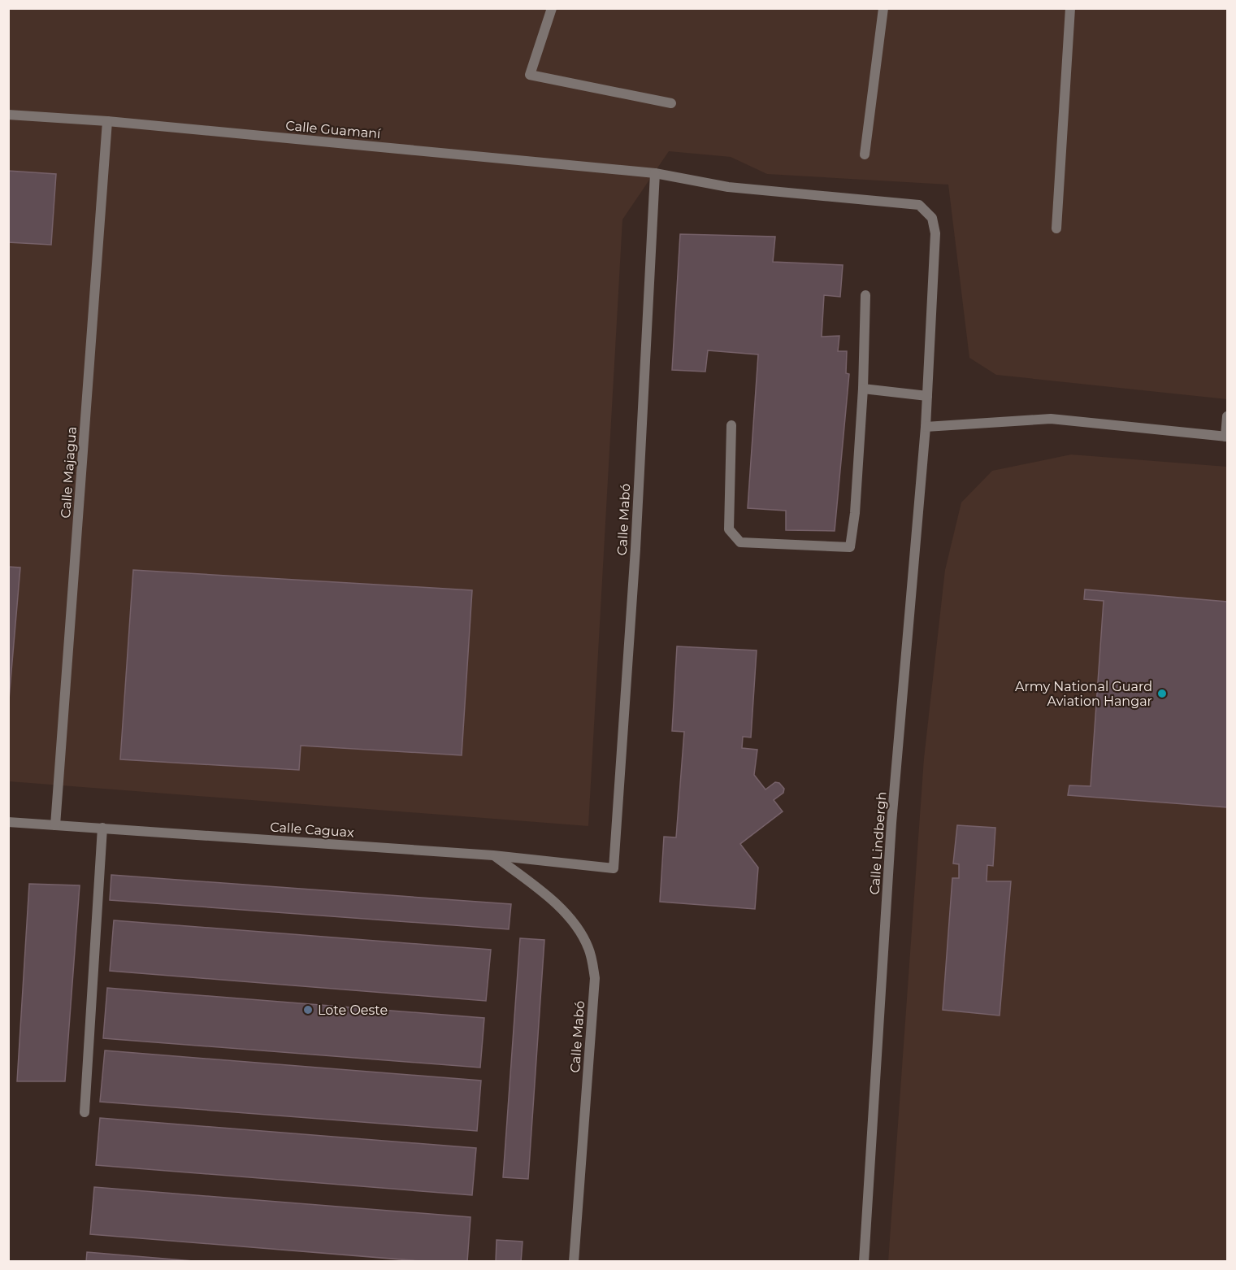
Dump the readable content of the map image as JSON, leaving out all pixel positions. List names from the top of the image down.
{
  "streets": {
    "street": [
      "Calle Guamaní",
      "Calle Majagua",
      "Calle Mabó",
      "Calle Caguax",
      "Calle Lindbergh"
    ]
  },
  "crossings": [
    ["Calle Guamaní", "Calle Majagua"],
    ["Calle Guamaní", "Calle Mabó"],
    ["Calle Guamaní", "Calle Lindbergh"],
    ["Calle Majagua", "Calle Caguax"],
    ["Calle Mabó", "Calle Caguax"]
  ],
  "places": ["Army National Guard Aviation Hangar", "Lote Oeste"]
}
